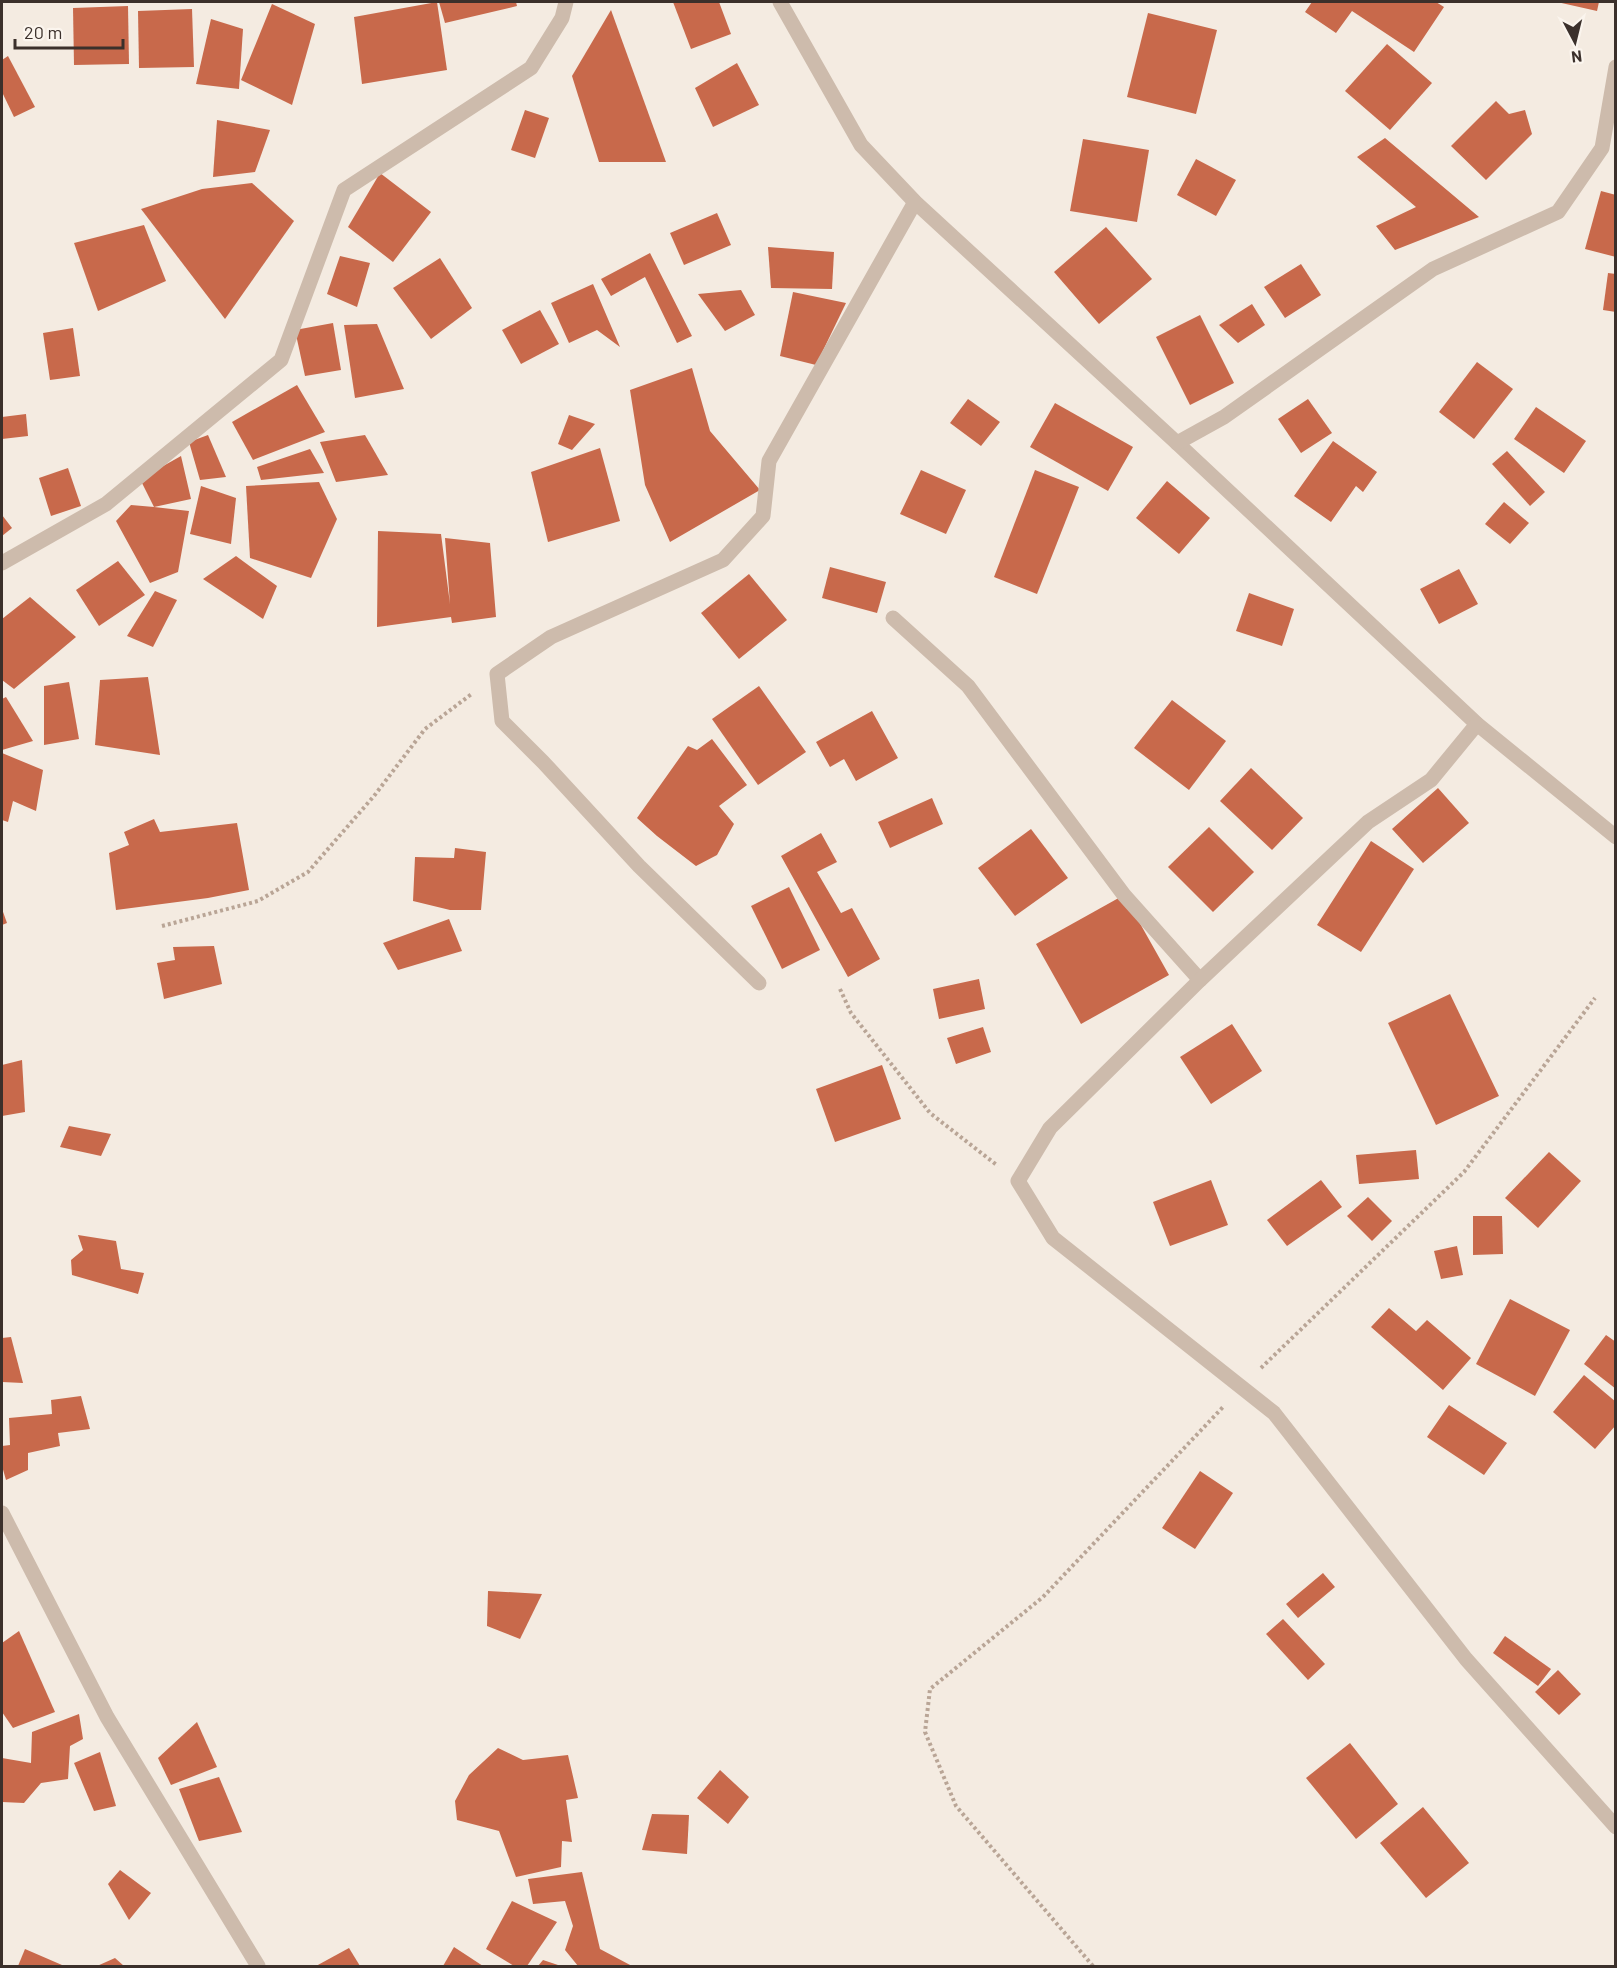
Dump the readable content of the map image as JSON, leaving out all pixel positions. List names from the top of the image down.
{
  "scale_bar": "20 m",
  "north": "bottom"
}
